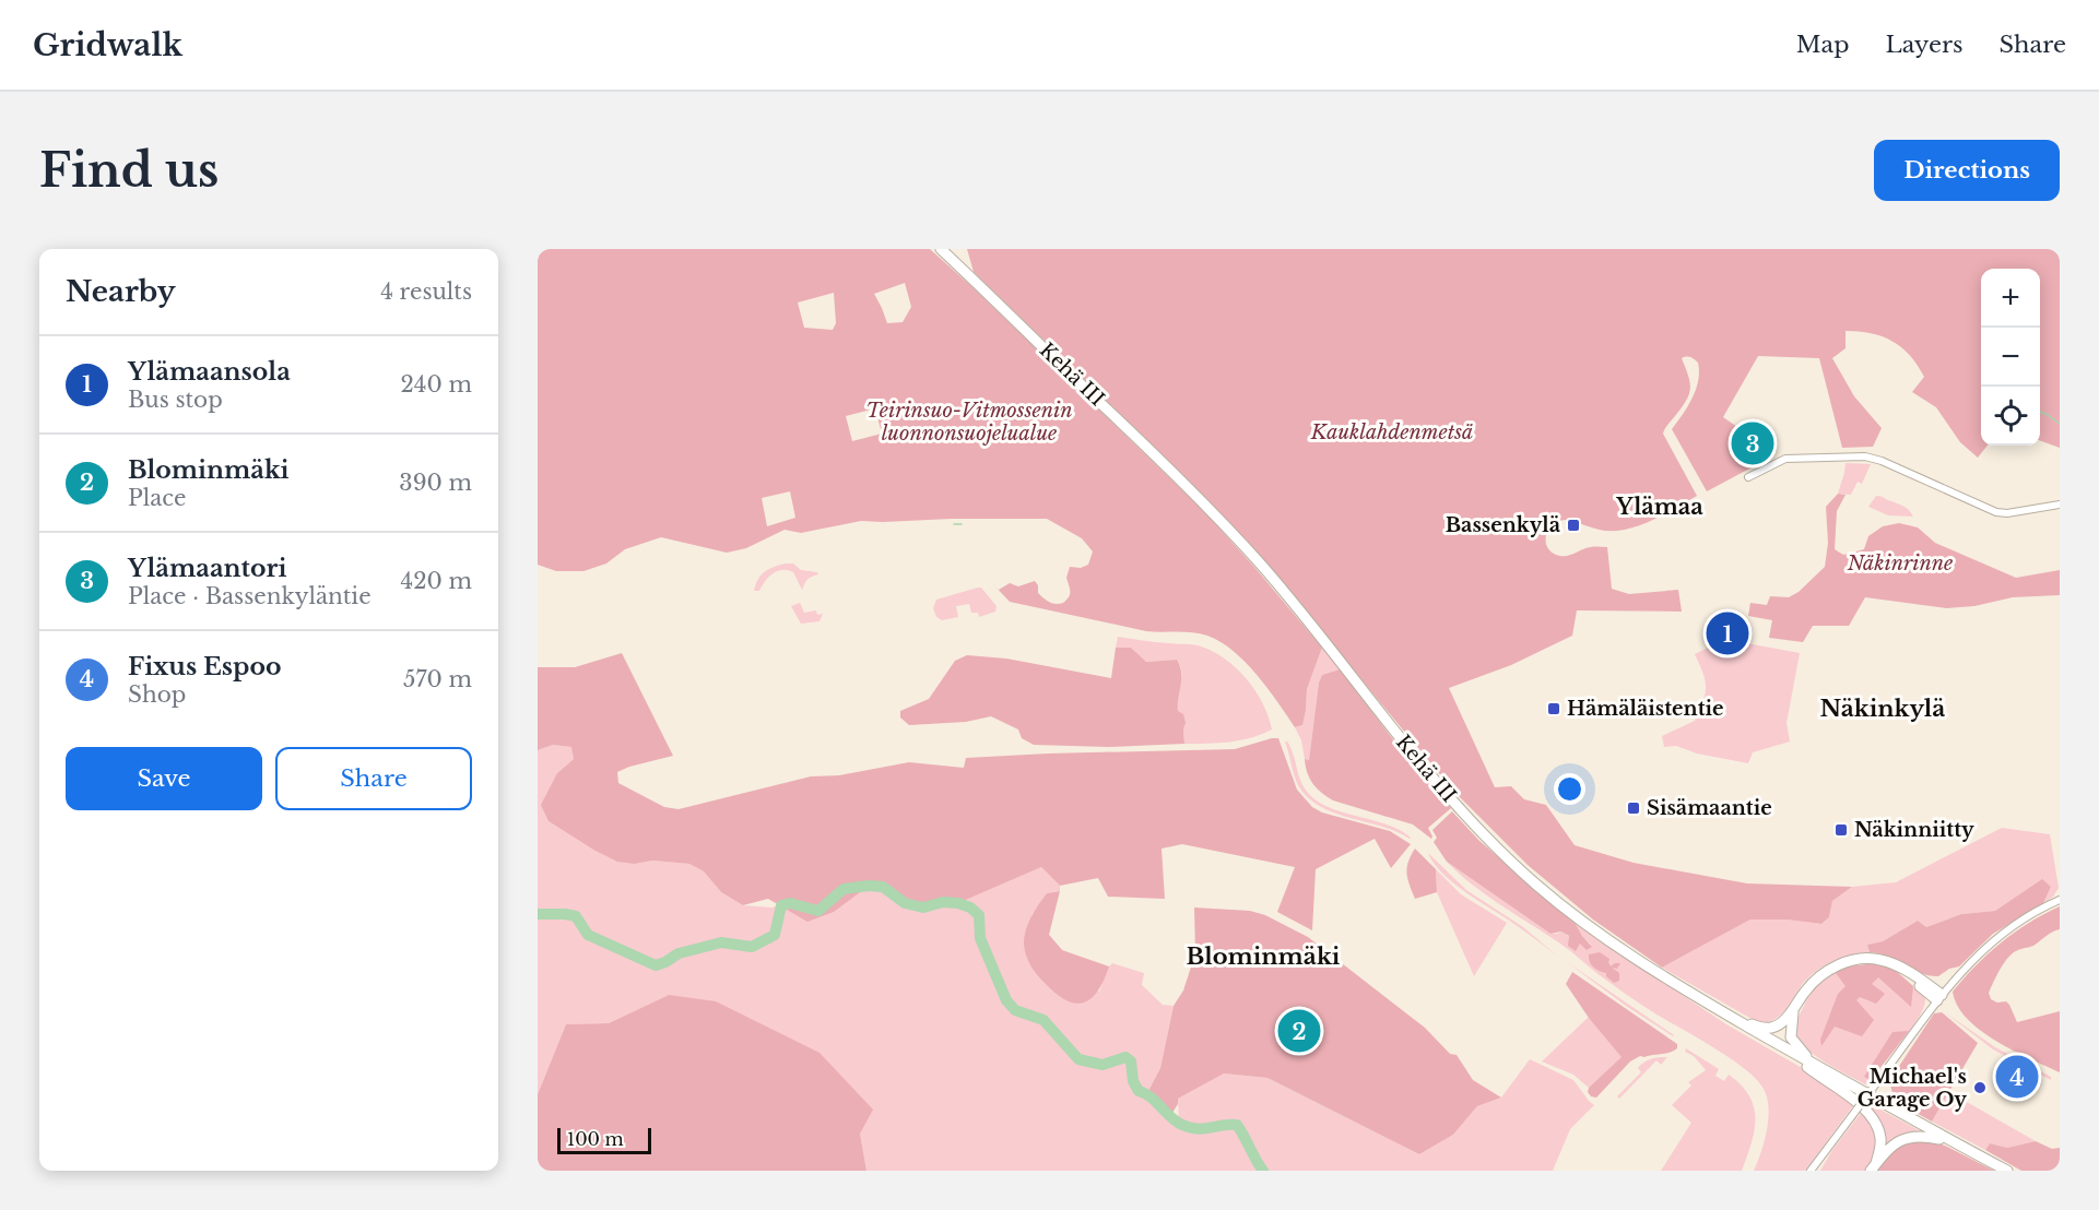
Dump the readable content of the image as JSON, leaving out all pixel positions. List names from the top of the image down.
{
  "streets": {
    "highway": ["Kehä III"]
  },
  "districts": ["Ylämaa", "Näkinkylä", "Blominmäki"],
  "parks": ["Teirinsuo-Vitmossenin luonnonsuojelualue", "Kauklahdenmetsä", "Näkinrinne"],
  "places": {
    "transit": [
      "Bassenkylä",
      "Hämäläistentie",
      "Sisämaantie",
      "Näkinniitty"
    ],
    "other": ["Michael's Garage Oy"]
  },
  "scale_bar": "100 m",
  "page": {
    "header": "Gridwalk",
    "nav": ["Map", "Layers", "Share"],
    "buttons": [
      "Directions",
      ["Save", "Share"]
    ],
    "title": "Find us",
    "heading": ["Nearby", "4 results"],
    "map_buttons": ["+", "−"],
    "list": [
      {
        "mark": "1",
        "name": "Ylämaansola",
        "note": "Bus stop",
        "value": "240 m"
      },
      {
        "mark": "2",
        "name": "Blominmäki",
        "note": "Place",
        "value": "390 m"
      },
      {
        "mark": "3",
        "name": "Ylämaantori",
        "note": "Place · Bassenkyläntie",
        "value": "420 m"
      },
      {
        "mark": "4",
        "name": "Fixus Espoo",
        "note": "Shop",
        "value": "570 m"
      }
    ],
    "pins": [
      "3",
      "1",
      "2",
      "4"
    ],
    "scale": "100 m"
  }
}
